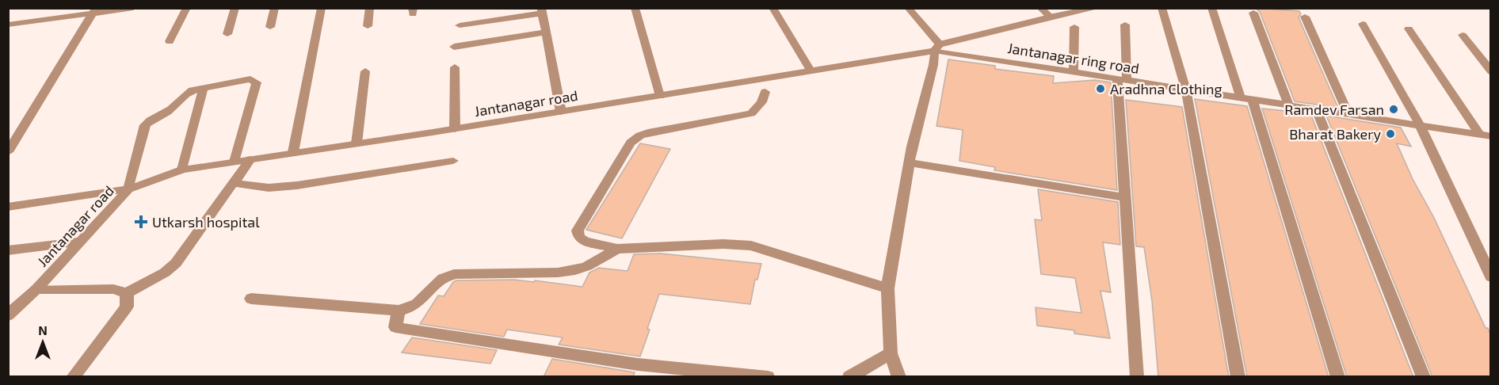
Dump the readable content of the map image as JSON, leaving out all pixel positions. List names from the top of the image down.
{
  "streets": {
    "street": ["Jantanagar ring road", "Jantanagar road"]
  },
  "crossings": [
    ["Jantanagar ring road", "Jantanagar road"]
  ],
  "places": {
    "other": ["Aradhna Clothing", "Ramdev Farsan", "Bharat Bakery"],
    "health": ["Utkarsh hospital"]
  },
  "north": "top"
}
